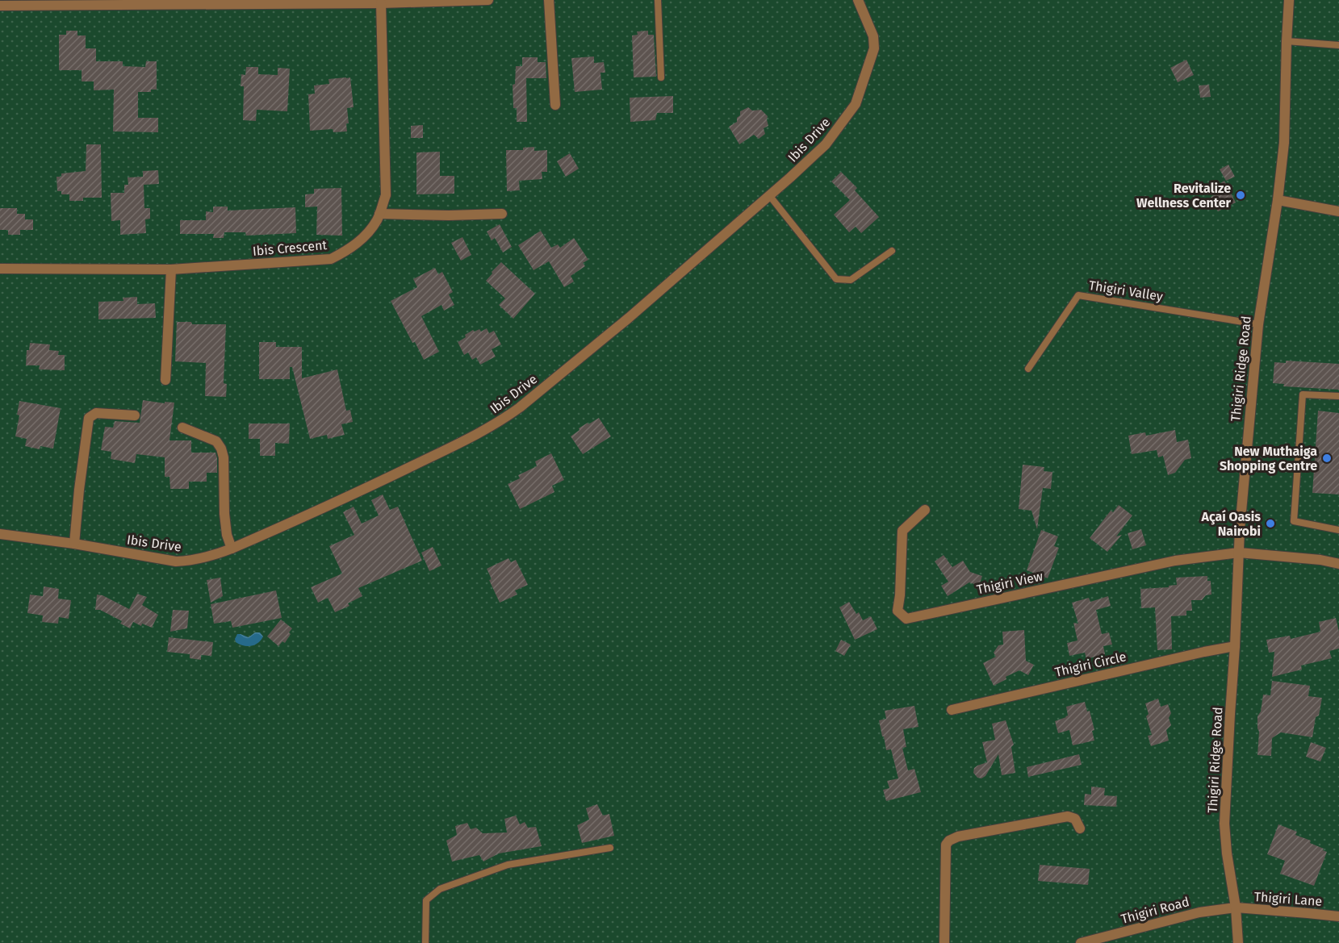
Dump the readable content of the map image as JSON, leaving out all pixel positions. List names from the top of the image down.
{
  "streets": {
    "street": [
      "Ibis Drive",
      "Ibis Crescent",
      "Thigiri Ridge Road",
      "Thigiri View",
      "Thigiri Circle",
      "Thigiri Lane",
      "Thigiri Road"
    ],
    "lane": ["Thigiri Valley"]
  },
  "crossings": [
    ["Thigiri Valley", "Thigiri Ridge Road"],
    ["Thigiri Ridge Road", "Thigiri View"],
    ["Thigiri Ridge Road", "Thigiri Circle"],
    ["Thigiri Ridge Road", "Thigiri Lane"],
    ["Thigiri Ridge Road", "Thigiri Road"],
    ["Thigiri Lane", "Thigiri Road"]
  ],
  "places": ["Revitalize Wellness Center", "New Muthaiga Shopping Centre", "Açaí Oasis Nairobi"]
}
